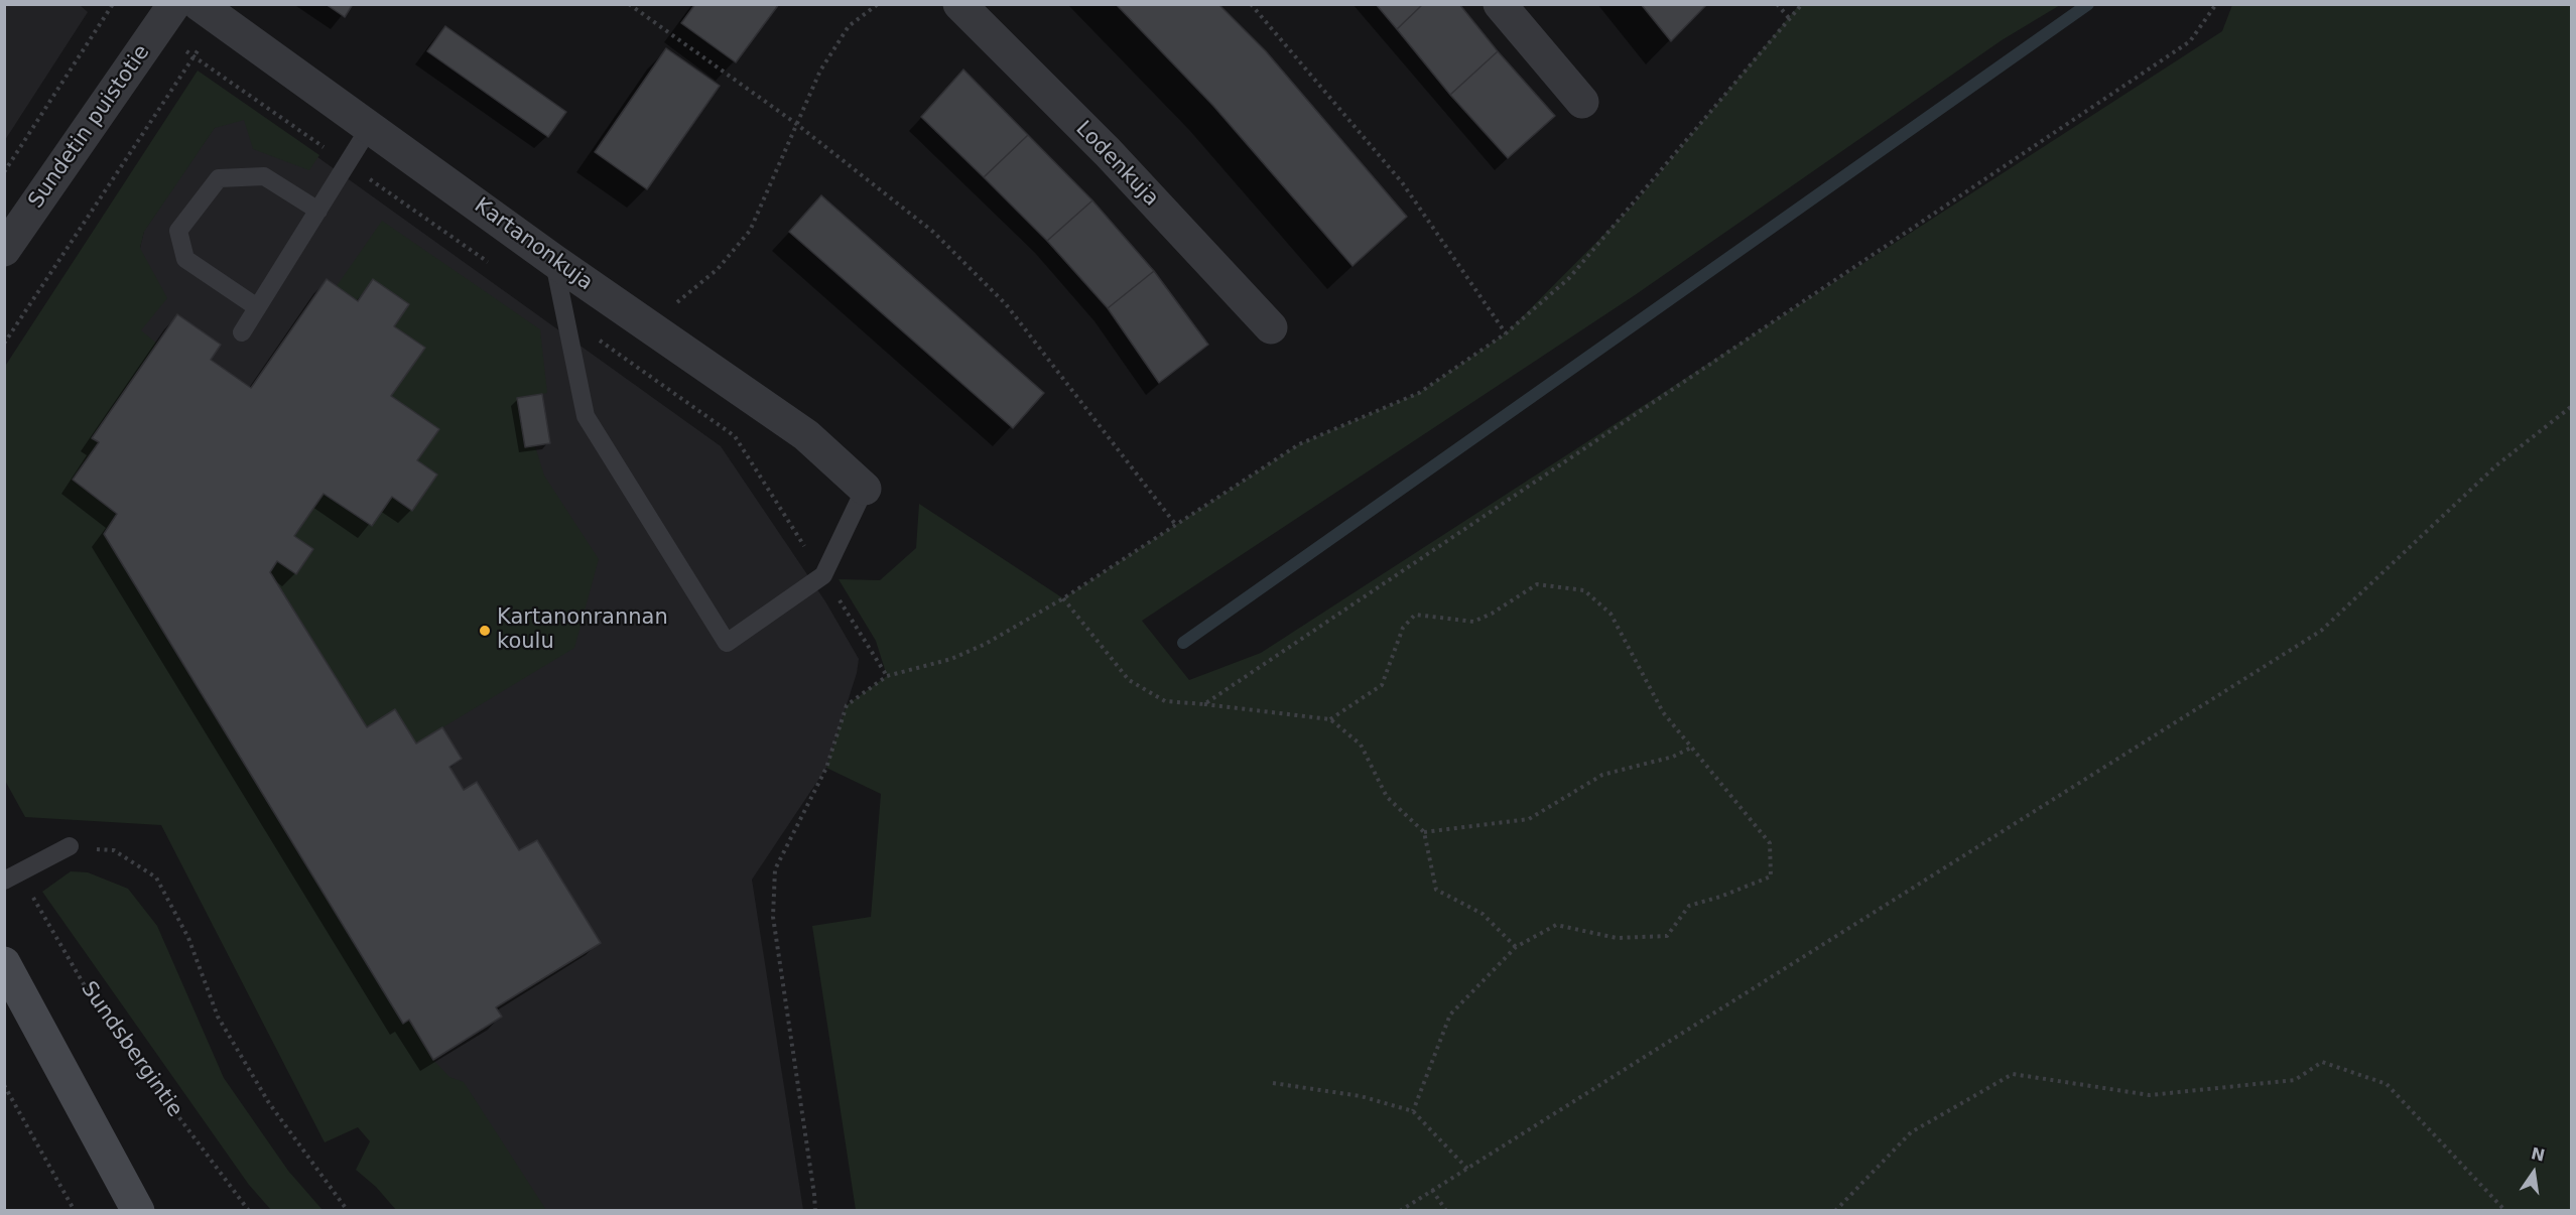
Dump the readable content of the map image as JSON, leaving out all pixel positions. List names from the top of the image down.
{
  "streets": {
    "street": ["Sundetin puistotie", "Lodenkuja", "Kartanonkuja"],
    "path": ["Sundsbergintie"]
  },
  "places": ["Kartanonrannan koulu"],
  "north": "top"
}
